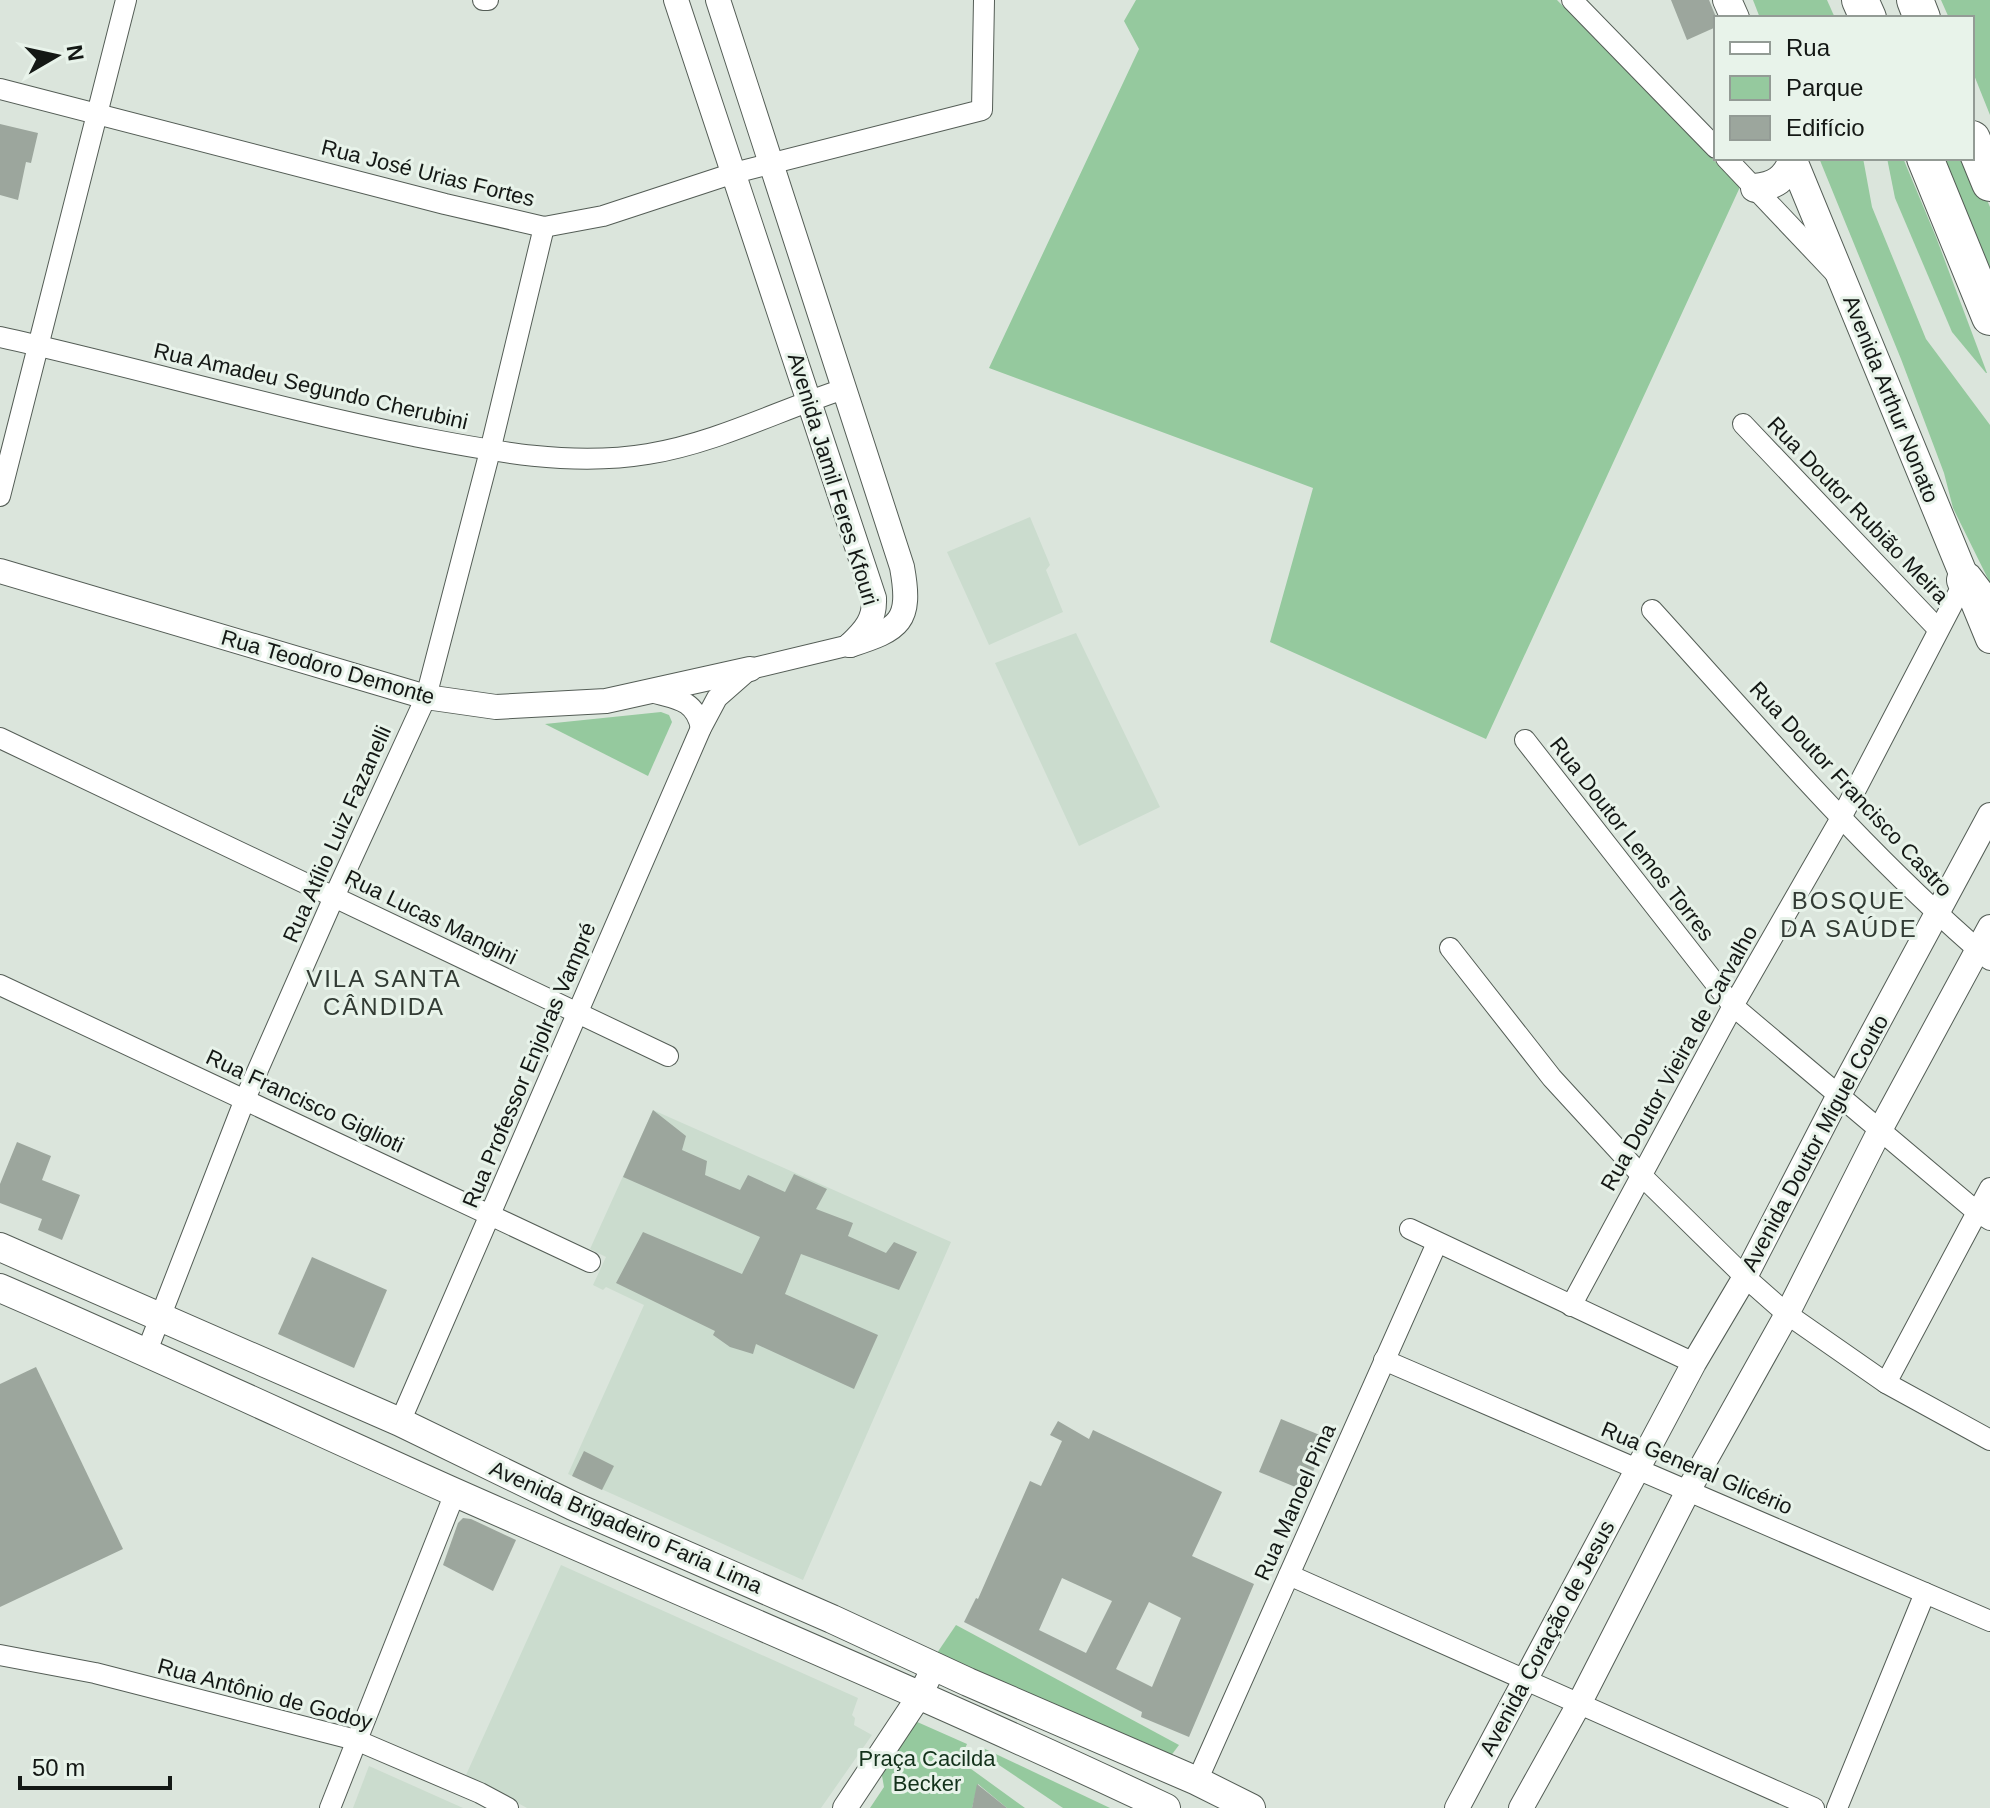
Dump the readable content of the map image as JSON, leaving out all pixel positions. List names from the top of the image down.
{
  "streets": {
    "main road": ["Avenida Arthur Nonato", "Avenida Brigadeiro Faria Lima"],
    "street": [
      "Rua José Urias Fortes",
      "Rua Amadeu Segundo Cherubini",
      "Avenida Jamil Feres Kfouri",
      "Rua Doutor Rubião Meira",
      "Rua Teodoro Demonte",
      "Rua Doutor Francisco Castro",
      "Rua Atílio Luiz Fazanelli",
      "Rua Doutor Lemos Torres",
      "Rua Lucas Mangini",
      "Rua Doutor Vieira de Carvalho",
      "Rua Professor Enjolras Vampré",
      "Rua Francisco Giglioti",
      "Avenida Doutor Miguel Couto",
      "Rua General Glicério",
      "Rua Manoel Pina",
      "Avenida Coração de Jesus",
      "Rua Antônio de Godoy"
    ]
  },
  "crossings": [
    ["Rua José Urias Fortes", "Avenida Jamil Feres Kfouri"],
    ["Rua José Urias Fortes", "Rua Atílio Luiz Fazanelli"],
    ["Rua Amadeu Segundo Cherubini", "Avenida Jamil Feres Kfouri"],
    ["Rua Amadeu Segundo Cherubini", "Rua Atílio Luiz Fazanelli"],
    ["Avenida Arthur Nonato", "Rua Doutor Vieira de Carvalho"],
    ["Avenida Jamil Feres Kfouri", "Rua Teodoro Demonte"],
    ["Rua Doutor Rubião Meira", "Rua Doutor Vieira de Carvalho"],
    ["Rua Teodoro Demonte", "Rua Atílio Luiz Fazanelli"],
    ["Rua Teodoro Demonte", "Rua Professor Enjolras Vampré"],
    ["Rua Doutor Francisco Castro", "Rua Doutor Vieira de Carvalho"],
    ["Rua Doutor Francisco Castro", "Avenida Doutor Miguel Couto"],
    ["Rua Atílio Luiz Fazanelli", "Rua Lucas Mangini"],
    ["Rua Atílio Luiz Fazanelli", "Rua Francisco Giglioti"],
    ["Rua Atílio Luiz Fazanelli", "Avenida Brigadeiro Faria Lima"],
    ["Rua Doutor Lemos Torres", "Rua Doutor Vieira de Carvalho"],
    ["Rua Doutor Lemos Torres", "Avenida Doutor Miguel Couto"],
    ["Rua Lucas Mangini", "Rua Professor Enjolras Vampré"],
    ["Rua Professor Enjolras Vampré", "Rua Francisco Giglioti"],
    ["Rua Professor Enjolras Vampré", "Avenida Brigadeiro Faria Lima"],
    ["Avenida Doutor Miguel Couto", "Rua General Glicério"],
    ["Avenida Doutor Miguel Couto", "Avenida Coração de Jesus"],
    ["Rua General Glicério", "Rua Manoel Pina"],
    ["Rua General Glicério", "Avenida Coração de Jesus"],
    ["Rua Manoel Pina", "Avenida Brigadeiro Faria Lima"]
  ],
  "districts": ["BOSQUE DA SAÚDE", "VILA SANTA CÂNDIDA"],
  "parks": ["Praça Cacilda Becker"],
  "legend": ["Rua", "Parque", "Edifício"],
  "scale_bar": "50 m",
  "north": "right"
}
